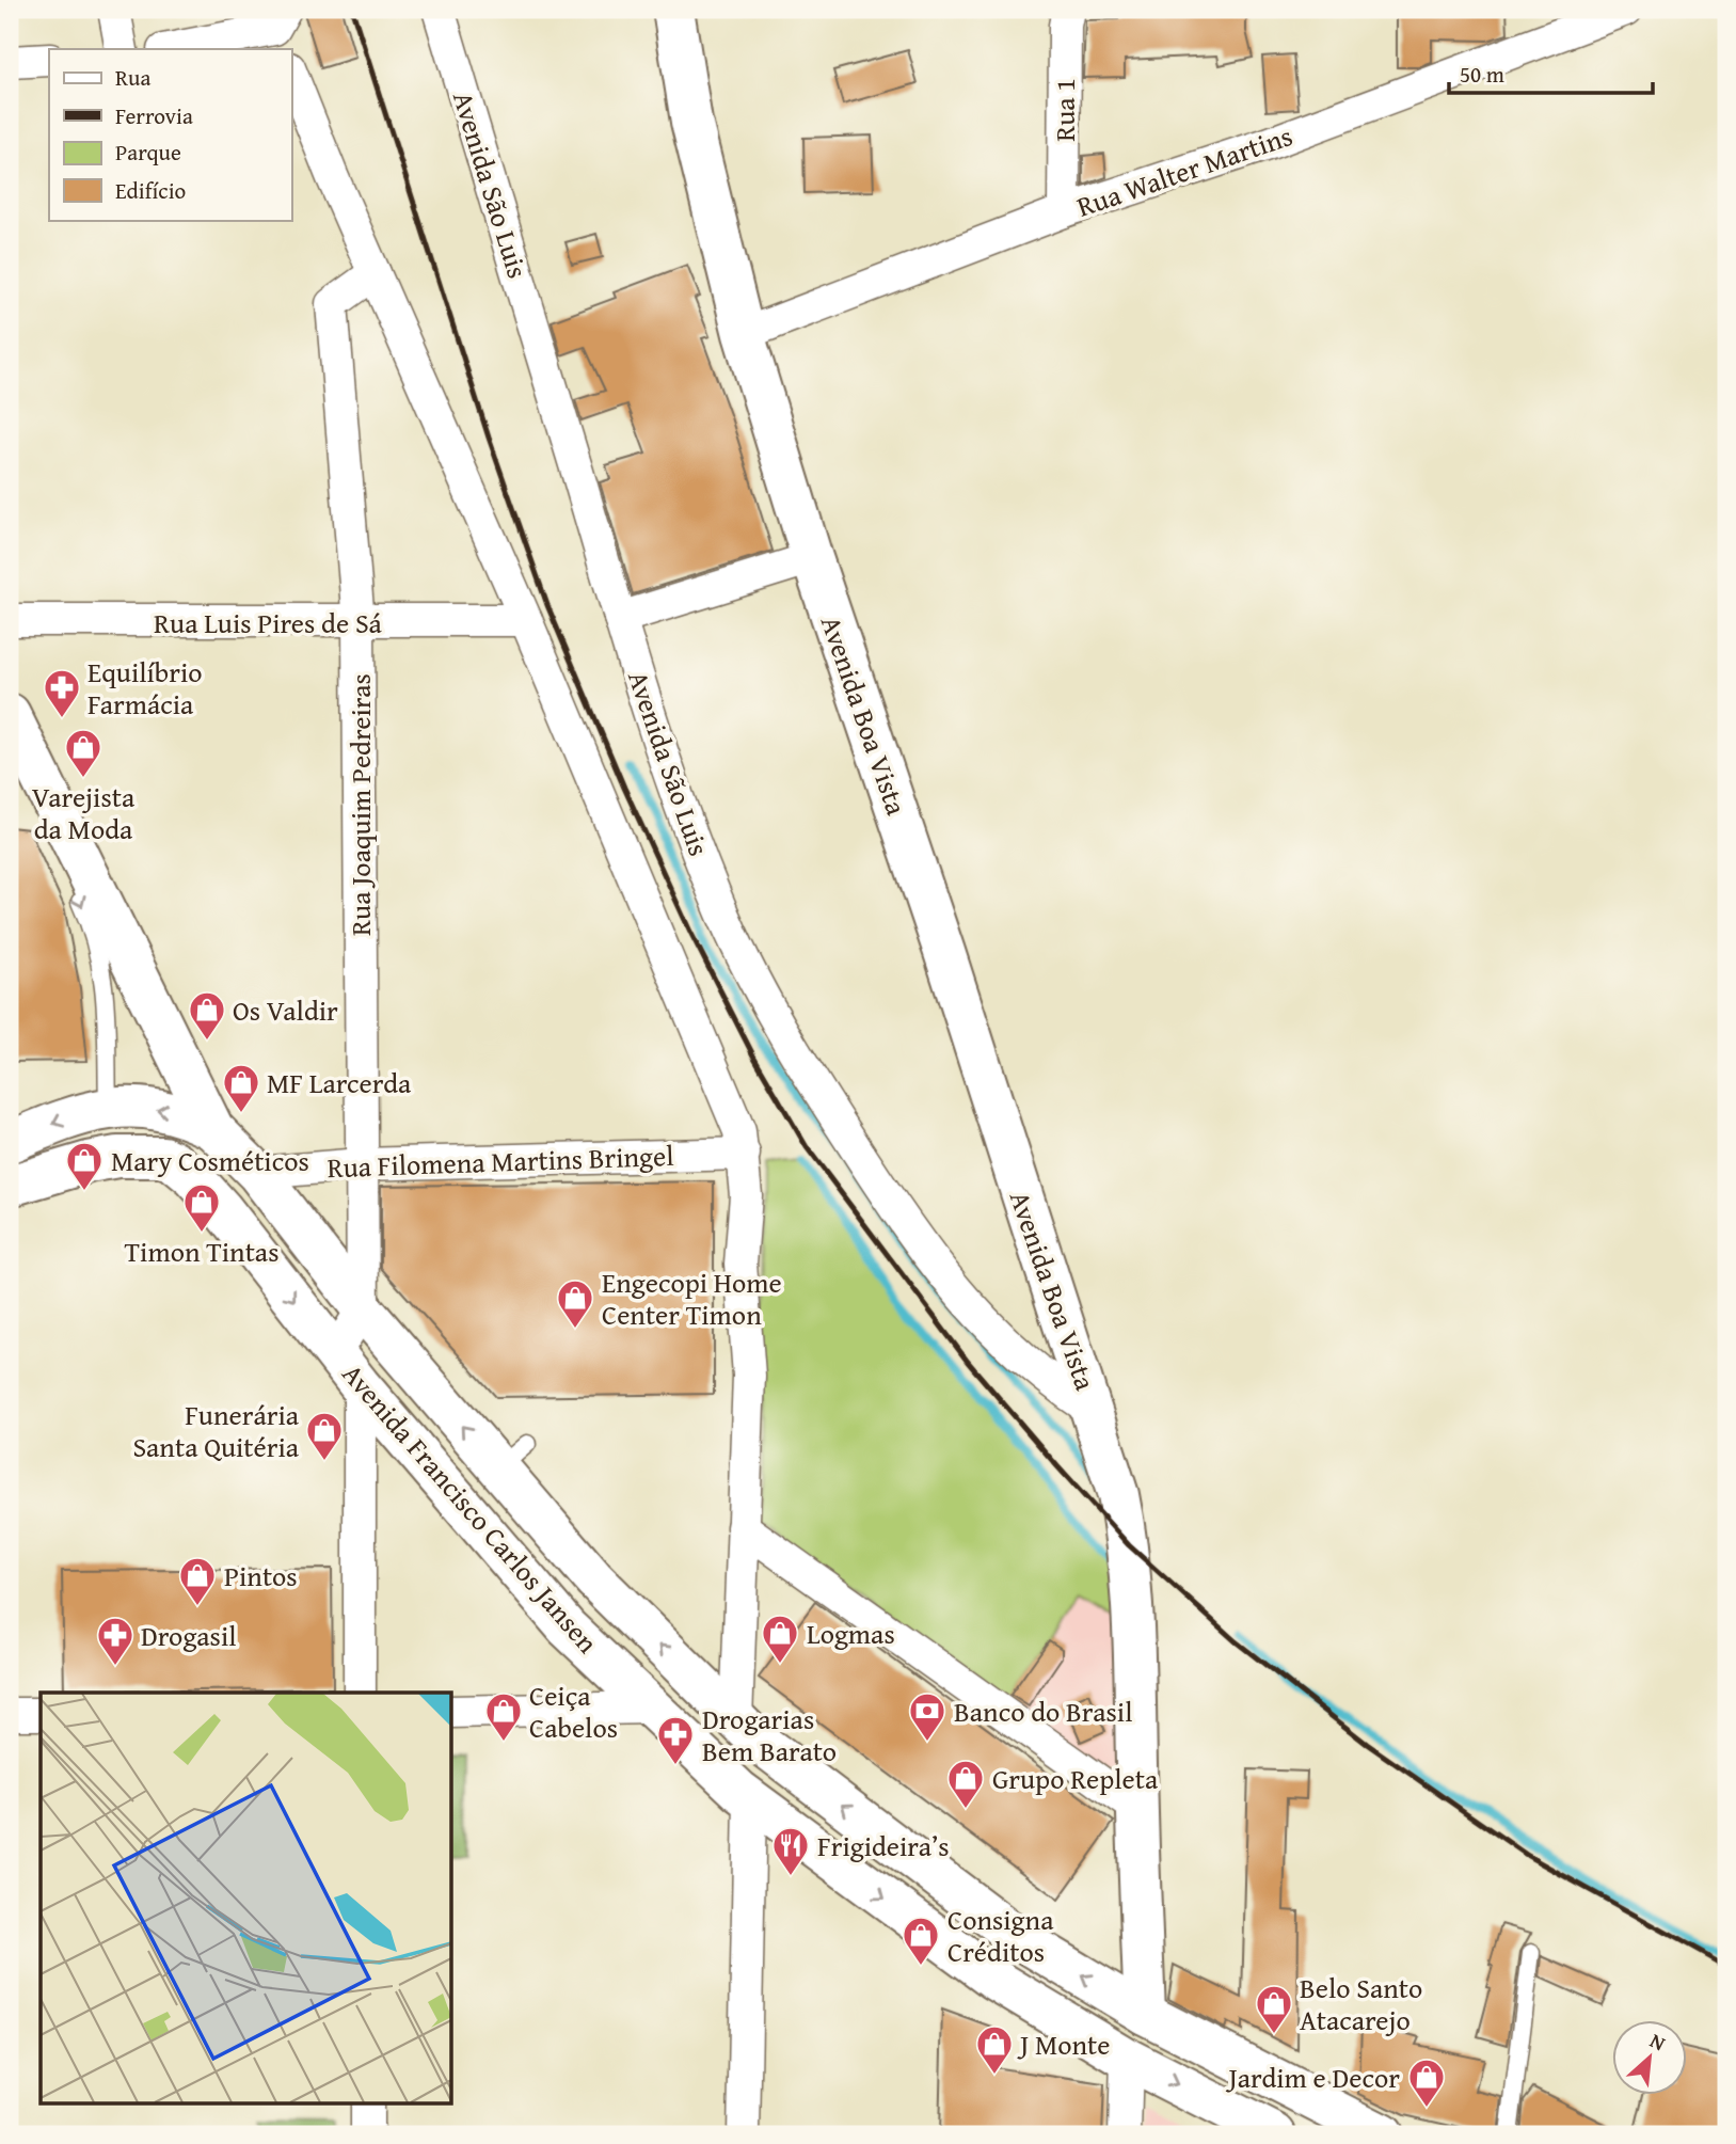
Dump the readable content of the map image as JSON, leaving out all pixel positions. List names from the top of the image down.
{
  "streets": {
    "main road": ["Avenida Boa Vista", "Avenida Francisco Carlos Jansen"],
    "street": [
      "Rua 1",
      "Rua Walter Martins",
      "Avenida São Luis",
      "Rua Luis Pires de Sá",
      "Rua Joaquim Pedreiras",
      "Rua Filomena Martins Bringel"
    ]
  },
  "crossings": [
    ["Rua 1", "Rua Walter Martins"],
    ["Rua Walter Martins", "Avenida Boa Vista"],
    ["Avenida São Luis", "Avenida Boa Vista"],
    ["Rua Luis Pires de Sá", "Rua Joaquim Pedreiras"],
    ["Avenida Boa Vista", "Avenida Francisco Carlos Jansen"],
    ["Rua Joaquim Pedreiras", "Rua Filomena Martins Bringel"],
    ["Rua Joaquim Pedreiras", "Avenida Francisco Carlos Jansen"],
    ["Rua Filomena Martins Bringel", "Avenida Francisco Carlos Jansen"]
  ],
  "places": {
    "pharmacy": ["Equilíbrio Farmácia", "Drogasil", "Drogarias Bem Barato"],
    "shop": [
      "Varejista da Moda",
      "Os Valdir",
      "MF Larcerda",
      "Mary Cosméticos",
      "Timon Tintas",
      "Engecopi Home Center Timon",
      "Funerária Santa Quitéria",
      "Pintos",
      "Logmas",
      "Ceiça Cabelos",
      "Grupo Repleta",
      "Consigna Créditos",
      "Belo Santo Atacarejo",
      "J Monte",
      "Jardim e Decor"
    ],
    "bank": ["Banco do Brasil"],
    "restaurant": ["Frigideira’s"]
  },
  "legend": [
    "Rua",
    "Ferrovia",
    "Parque",
    "Edifício"
  ],
  "scale_bar": "50 m",
  "north": "top right"
}
